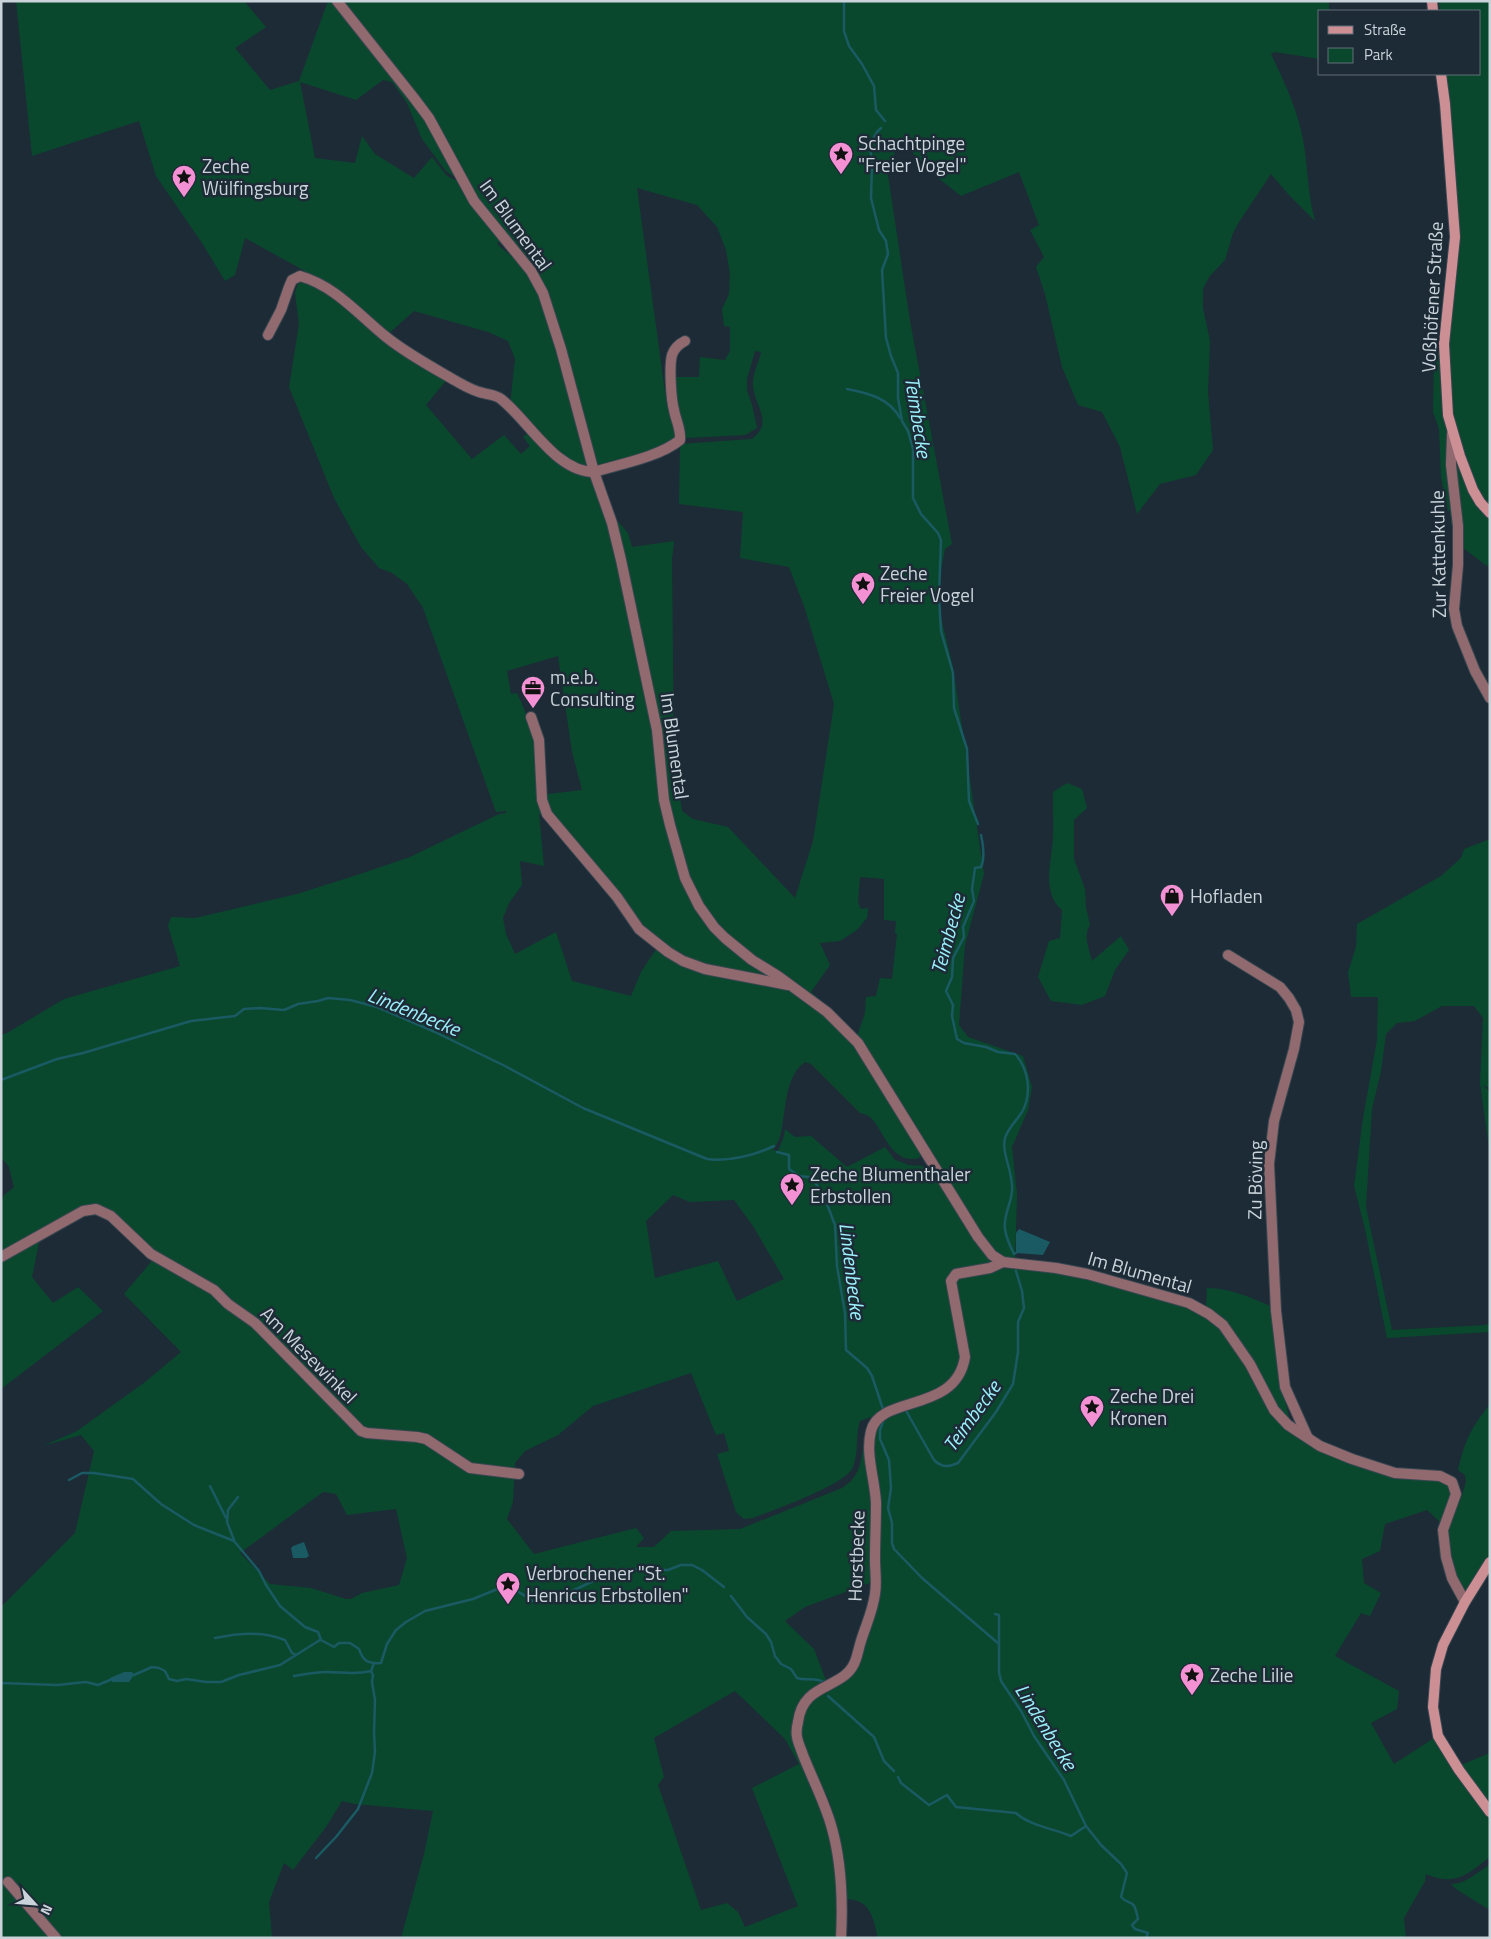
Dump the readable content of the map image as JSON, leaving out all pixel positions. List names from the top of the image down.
{
  "streets": {
    "street": [
      "Im Blumental",
      "Voßhöfener Straße",
      "Zur Kattenkuhle",
      "Zu Böving",
      "Am Mesewinkel",
      "Horstbecke"
    ]
  },
  "crossings": [
    ["Im Blumental", "Zu Böving"],
    ["Im Blumental", "Horstbecke"],
    ["Voßhöfener Straße", "Zur Kattenkuhle"]
  ],
  "water": ["Teimbecke", "Lindenbecke"],
  "places": {
    "place": [
      "Schachtpinge \"Freier Vogel\"",
      "Zeche Wülfingsburg",
      "Zeche Freier Vogel",
      "Zeche Blumenthaler Erbstollen",
      "Zeche Drei Kronen",
      "Verbrochener \"St. Henricus Erbstollen\"",
      "Zeche Lilie"
    ],
    "office": ["m.e.b. Consulting"],
    "shop": ["Hofladen"]
  },
  "legend": ["Straße", "Park"],
  "north": "bottom right"
}
